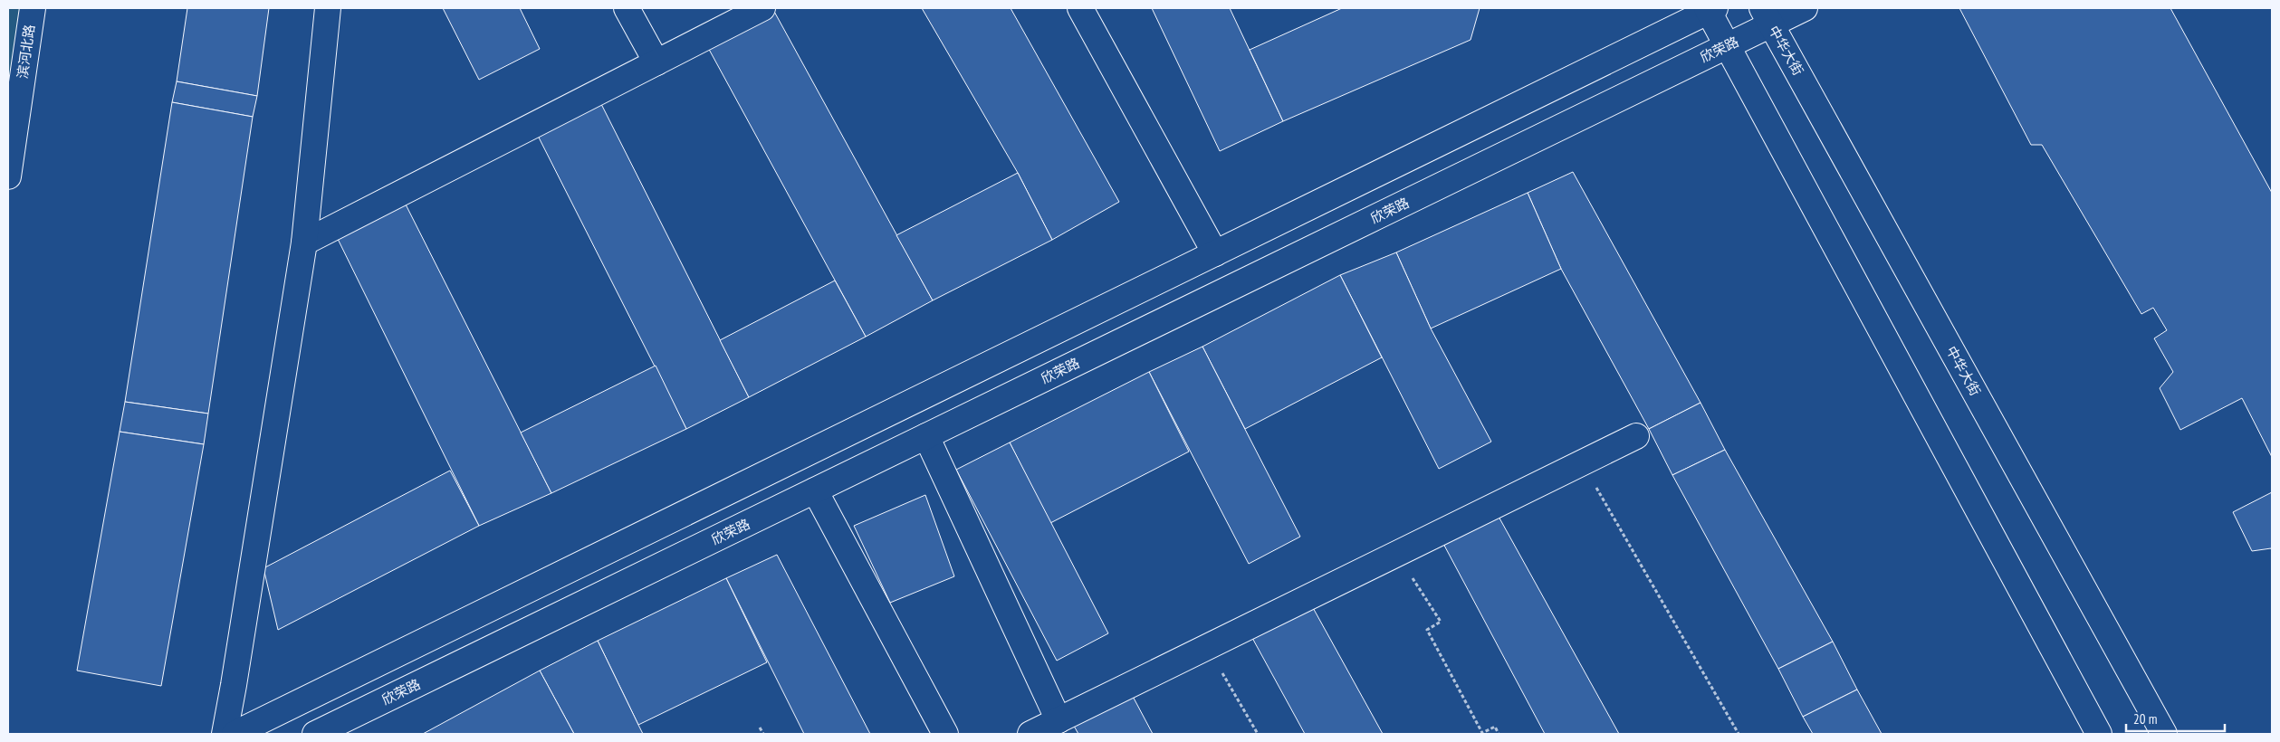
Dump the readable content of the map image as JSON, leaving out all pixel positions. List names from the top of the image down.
{
  "streets": {
    "street": ["欣荣路", "中华大街", "滨河北路"]
  },
  "crossings": [
    ["欣荣路", "中华大街"]
  ],
  "scale_bar": "20 m"
}
